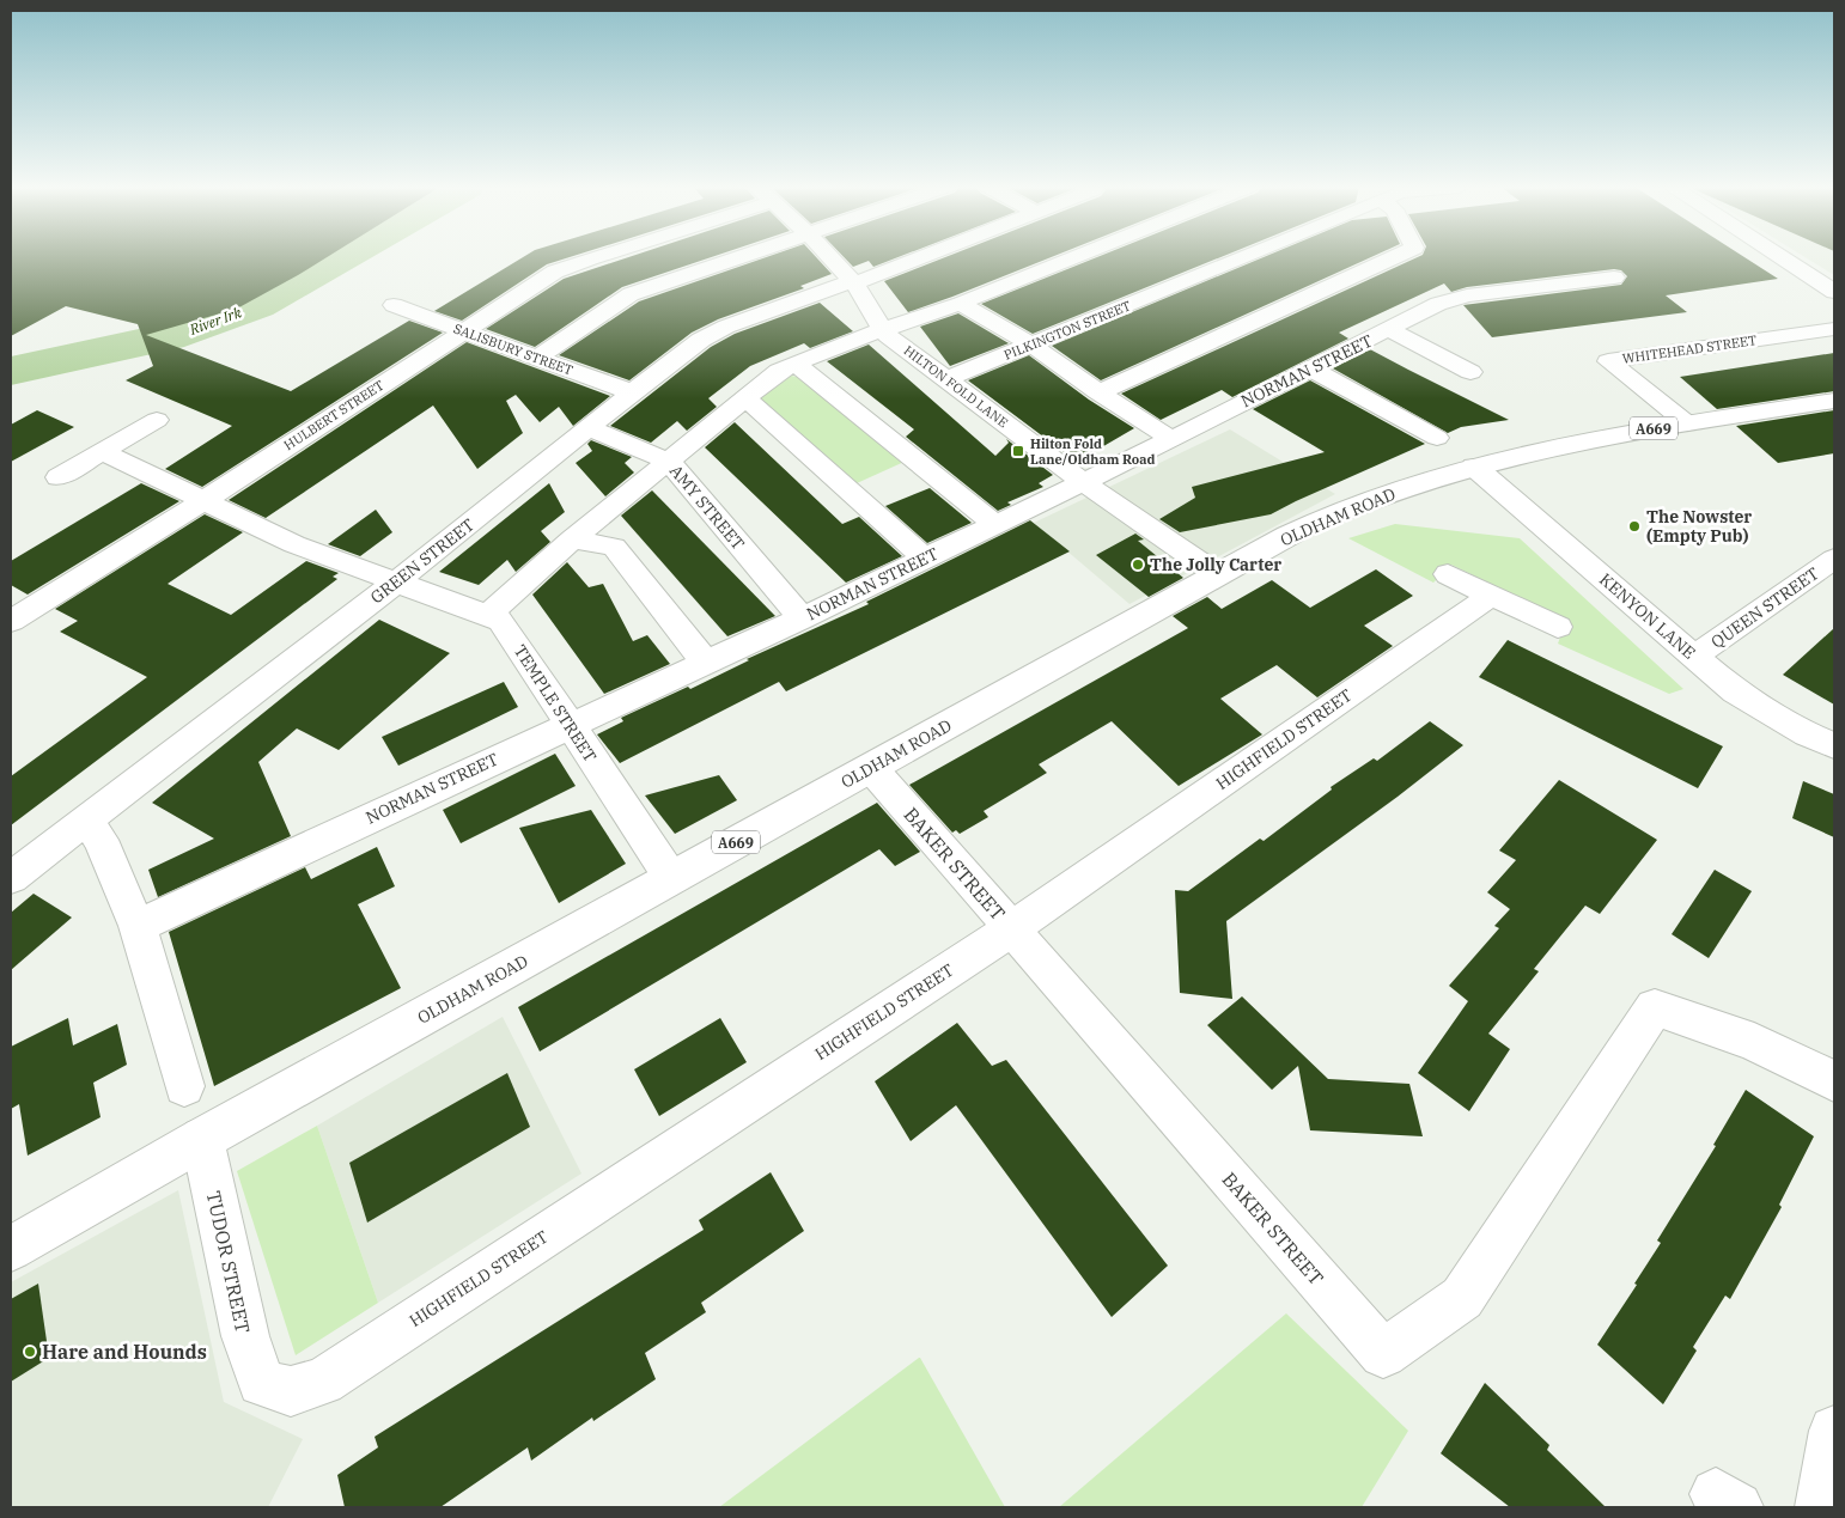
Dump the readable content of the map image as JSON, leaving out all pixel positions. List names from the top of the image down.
{
  "streets": {
    "street": [
      "PILKINGTON STREET",
      "SALISBURY STREET",
      "WHITEHEAD STREET",
      "NORMAN STREET",
      "HILTON FOLD LANE",
      "HULBERT STREET",
      "A669",
      "AMY STREET",
      "OLDHAM ROAD",
      "GREEN STREET",
      "QUEEN STREET",
      "KENYON LANE",
      "TEMPLE STREET",
      "HIGHFIELD STREET",
      "BAKER STREET",
      "TUDOR STREET"
    ]
  },
  "crossings": [
    ["PILKINGTON STREET", "HILTON FOLD LANE"],
    ["SALISBURY STREET", "HULBERT STREET"],
    ["SALISBURY STREET", "GREEN STREET"],
    ["WHITEHEAD STREET", "OLDHAM ROAD"],
    ["NORMAN STREET", "HILTON FOLD LANE"],
    ["NORMAN STREET", "AMY STREET"],
    ["NORMAN STREET", "TEMPLE STREET"],
    ["HILTON FOLD LANE", "OLDHAM ROAD"],
    ["HILTON FOLD LANE", "GREEN STREET"],
    ["AMY STREET", "GREEN STREET"],
    ["OLDHAM ROAD", "KENYON LANE"],
    ["OLDHAM ROAD", "TEMPLE STREET"],
    ["OLDHAM ROAD", "BAKER STREET"],
    ["OLDHAM ROAD", "TUDOR STREET"],
    ["GREEN STREET", "TEMPLE STREET"],
    ["QUEEN STREET", "KENYON LANE"],
    ["HIGHFIELD STREET", "BAKER STREET"],
    ["HIGHFIELD STREET", "TUDOR STREET"]
  ],
  "water": ["River Irk"],
  "places": {
    "transit": ["Hilton Fold Lane/Oldham Road"],
    "other": ["The Nowster (Empty Pub)", "The Jolly Carter", "Hare and Hounds"]
  }
}
